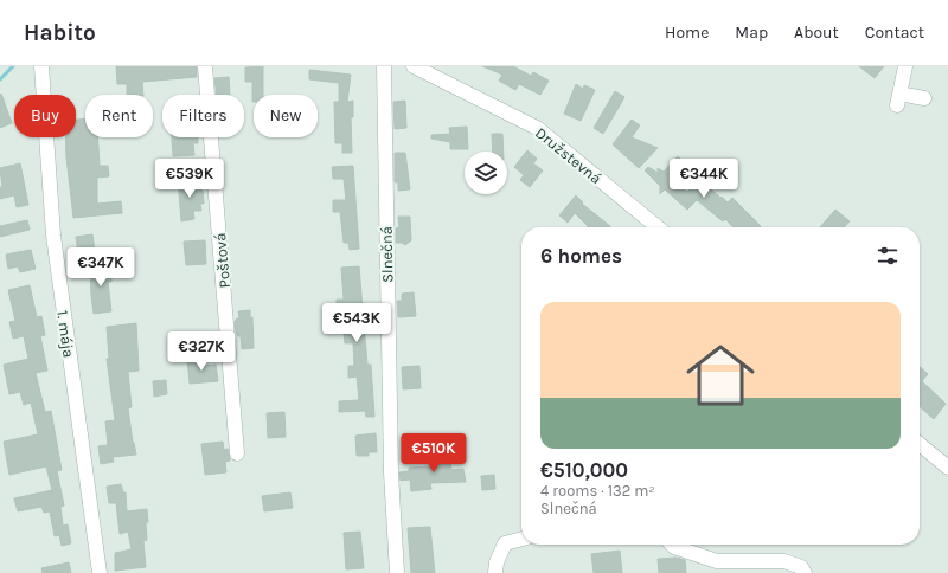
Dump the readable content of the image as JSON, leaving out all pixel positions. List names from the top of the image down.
{
  "streets": {
    "street": [
      "Družstevná",
      "Slnečná",
      "Poštová",
      "1. mája"
    ]
  },
  "page": {
    "header": "Habito",
    "nav": [
      "Home",
      "Map",
      "About",
      "Contact"
    ],
    "chip": [
      "Buy",
      "Rent",
      "Filters",
      "New"
    ],
    "price": [
      "€539K",
      "€344K",
      "€347K",
      "€543K",
      "€327K",
      "€510K"
    ],
    "heading": "6 homes",
    "list": [
      {
        "name": "€510,000",
        "note": "4 rooms · 132 m² · Slnečná"
      }
    ]
  }
}
